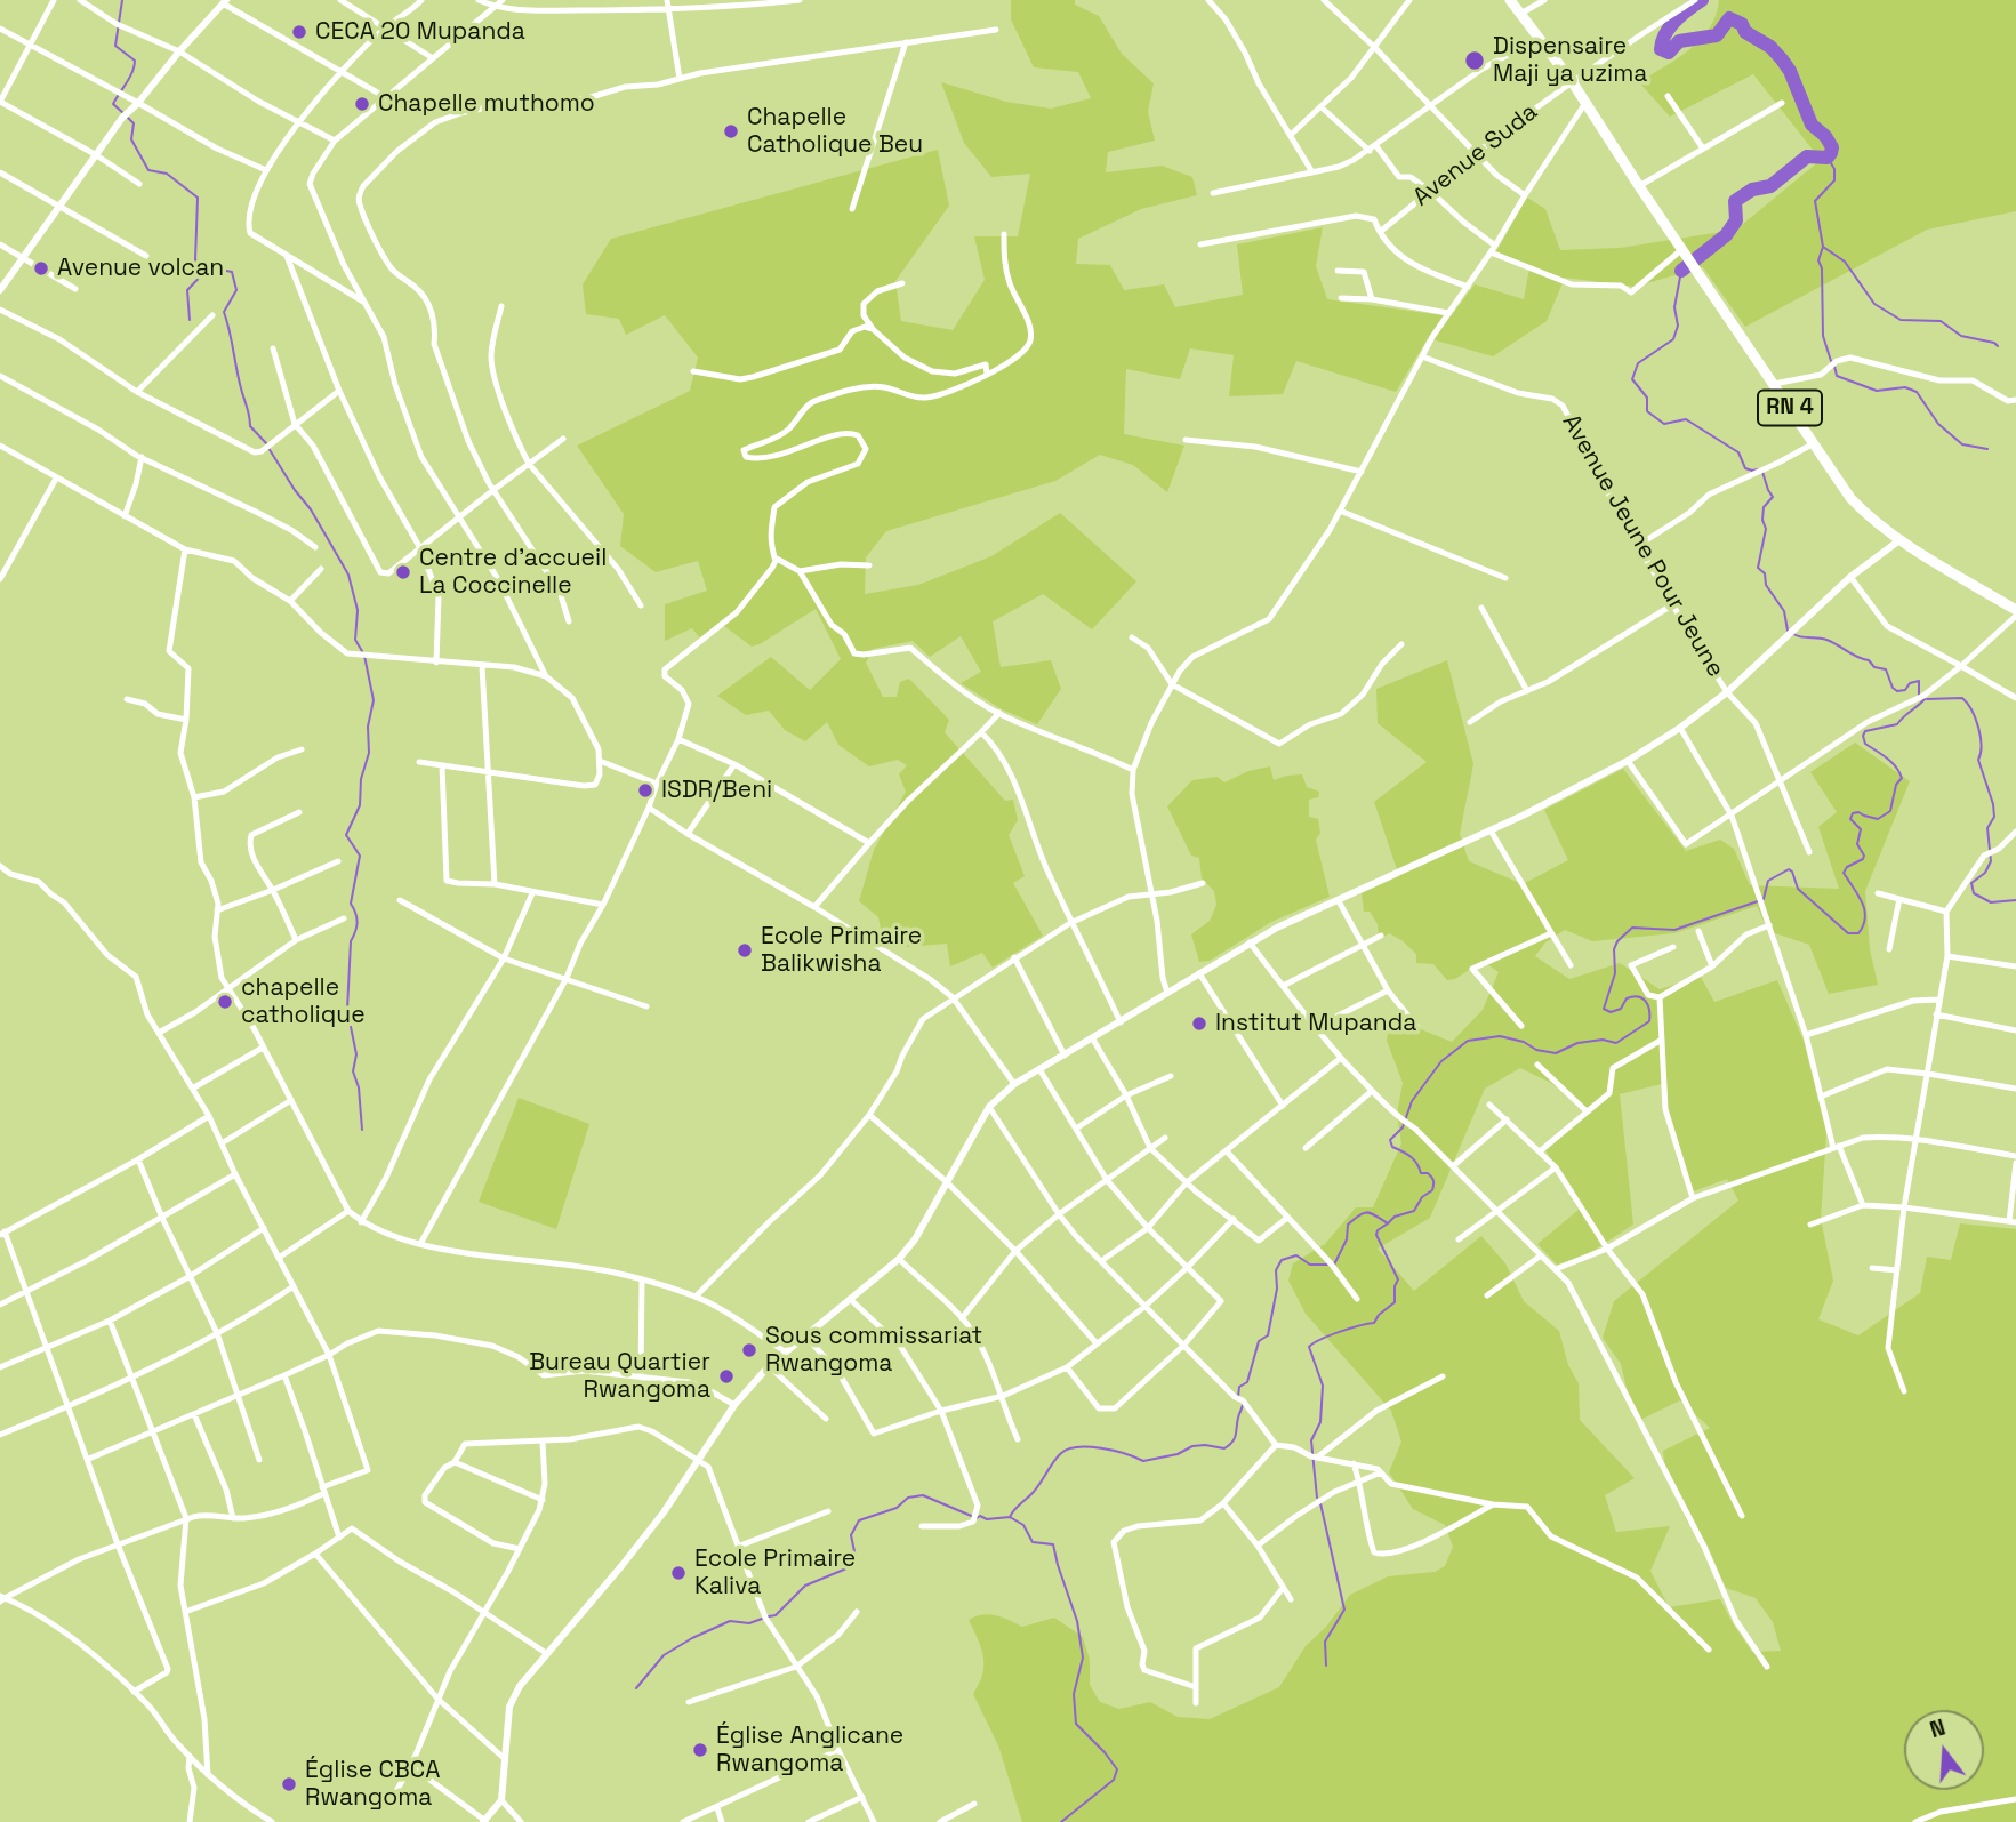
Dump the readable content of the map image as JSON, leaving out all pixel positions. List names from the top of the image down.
{
  "streets": {
    "highway": ["RN 4"],
    "street": ["Avenue Suda", "Avenue Jeune Pour Jeune"]
  },
  "crossings": [
    ["Avenue Suda", "RN 4"]
  ],
  "places": [
    "CECA 20 Mupanda",
    "Dispensaire Maji ya uzima",
    "Chapelle muthomo",
    "Chapelle Catholique Beu",
    "Avenue volcan",
    "Centre d'accueil La Coccinelle",
    "ISDR/Beni",
    "Ecole Primaire Balikwisha",
    "chapelle catholique",
    "Institut Mupanda",
    "Sous commissariat Rwangoma",
    "Bureau Quartier Rwangoma",
    "Ecole Primaire Kaliva",
    "Église Anglicane Rwangoma",
    "Église CBCA Rwangoma"
  ],
  "north": "top"
}
